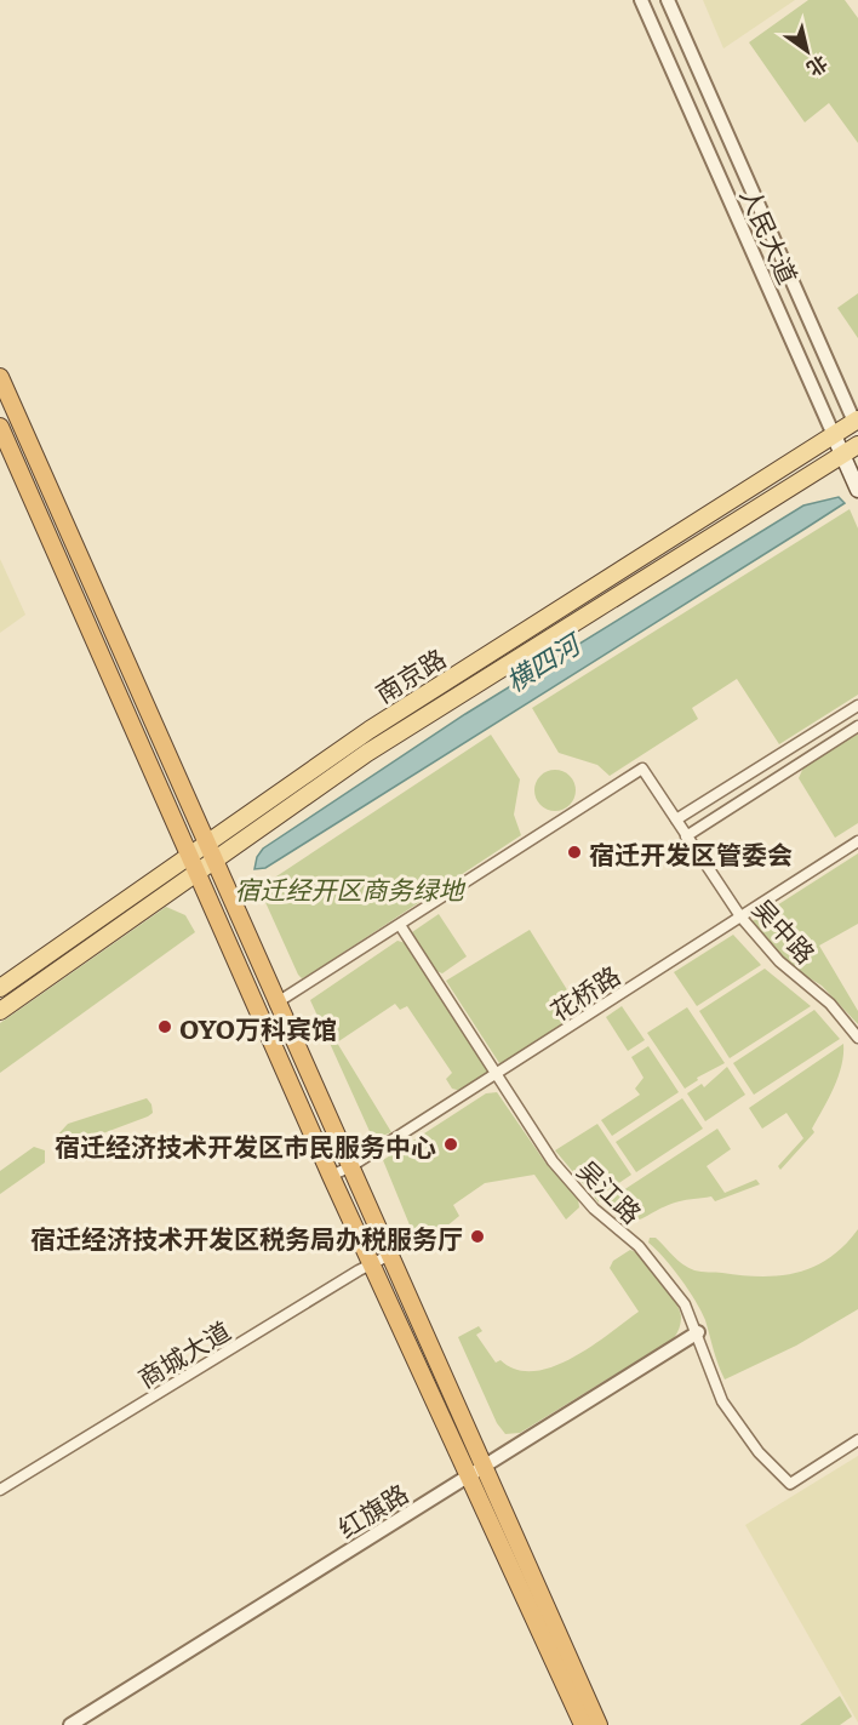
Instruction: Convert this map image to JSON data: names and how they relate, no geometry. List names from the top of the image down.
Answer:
{
  "streets": {
    "main road": ["人民大道", "南京路"],
    "street": [
      "吴中路",
      "花桥路",
      "吴江路",
      "商城大道",
      "红旗路"
    ]
  },
  "crossings": [
    ["人民大道", "南京路"],
    ["吴中路", "花桥路"],
    ["吴中路", "吴江路"],
    ["花桥路", "吴江路"],
    ["吴江路", "红旗路"]
  ],
  "water": ["横四河"],
  "parks": ["宿迁经开区商务绿地"],
  "places": [
    "宿迁开发区管委会",
    "OYO万科宾馆",
    "宿迁经济技术开发区市民服务中心",
    "宿迁经济技术开发区税务局办税服务厅"
  ],
  "north": "bottom right"
}
